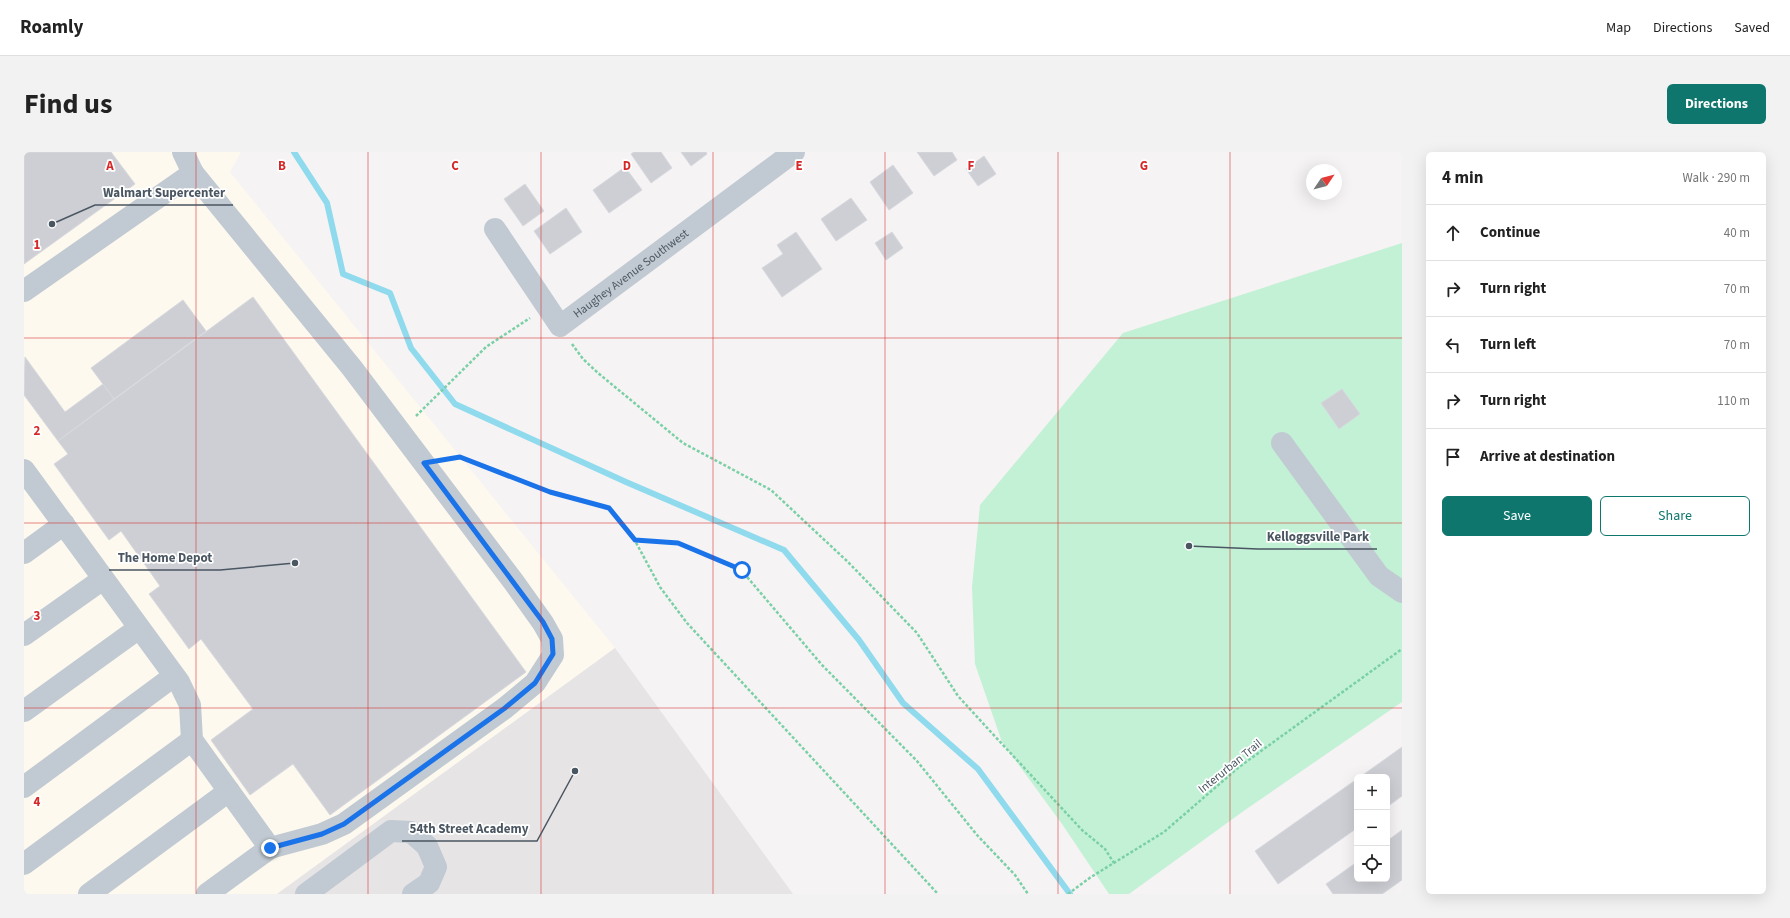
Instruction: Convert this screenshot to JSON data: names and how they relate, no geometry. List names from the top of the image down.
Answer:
{
  "streets": {
    "street": ["Haughey Avenue Southwest"],
    "path": ["Interurban Trail"]
  },
  "places": [
    "Walmart Supercenter",
    "Kelloggsville Park",
    "The Home Depot",
    "54th Street Academy"
  ],
  "north": "top right",
  "page": {
    "header": "Roamly",
    "nav": ["Map", "Directions", "Saved"],
    "title": "Find us",
    "buttons": [
      "Directions",
      ["Save", "Share"]
    ],
    "heading": ["4 min", "Walk · 290 m"],
    "list": [
      ["Continue", "40 m"],
      ["Turn right", "70 m"],
      ["Turn left", "70 m"],
      ["Turn right", "110 m"],
      "Arrive at destination"
    ],
    "map_buttons": ["+", "−"]
  },
  "grid": {
    "columns": [
      "A",
      "B",
      "C",
      "D",
      "E",
      "F",
      "G"
    ],
    "rows": [
      "1",
      "2",
      "3",
      "4"
    ]
  }
}
